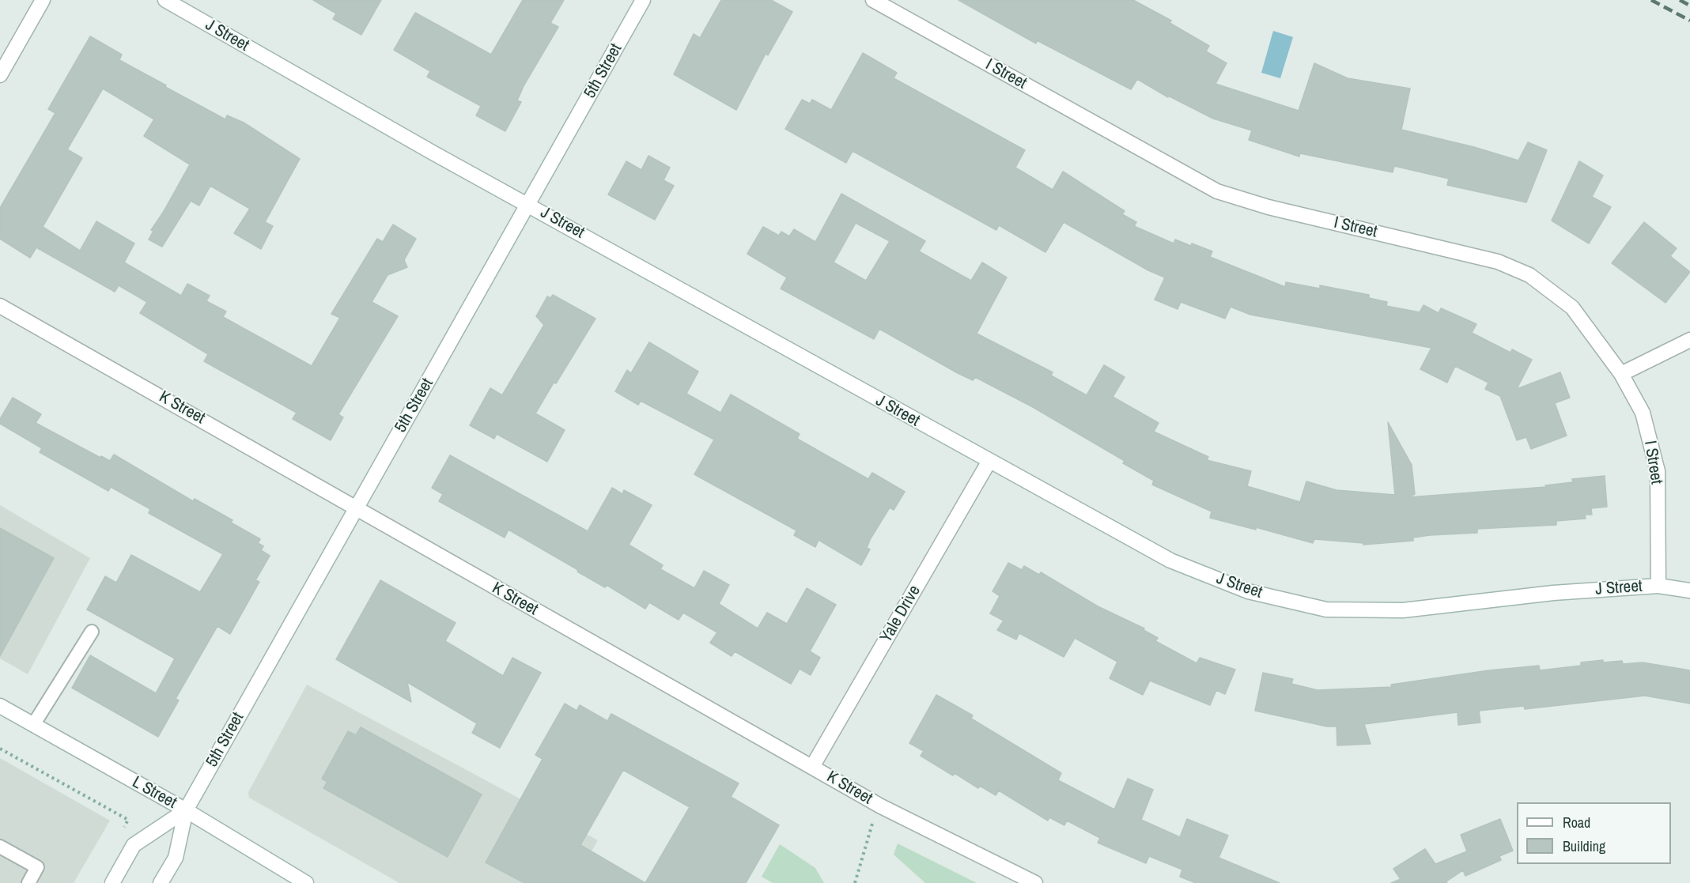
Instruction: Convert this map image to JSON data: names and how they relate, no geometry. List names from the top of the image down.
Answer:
{
  "streets": {
    "street": [
      "J Street",
      "5th Street",
      "I Street",
      "K Street",
      "Yale Drive",
      "L Street"
    ]
  },
  "crossings": [
    ["J Street", "5th Street"],
    ["J Street", "I Street"],
    ["J Street", "Yale Drive"],
    ["5th Street", "K Street"],
    ["5th Street", "L Street"],
    ["K Street", "Yale Drive"]
  ],
  "legend": ["Road", "Building"]
}
